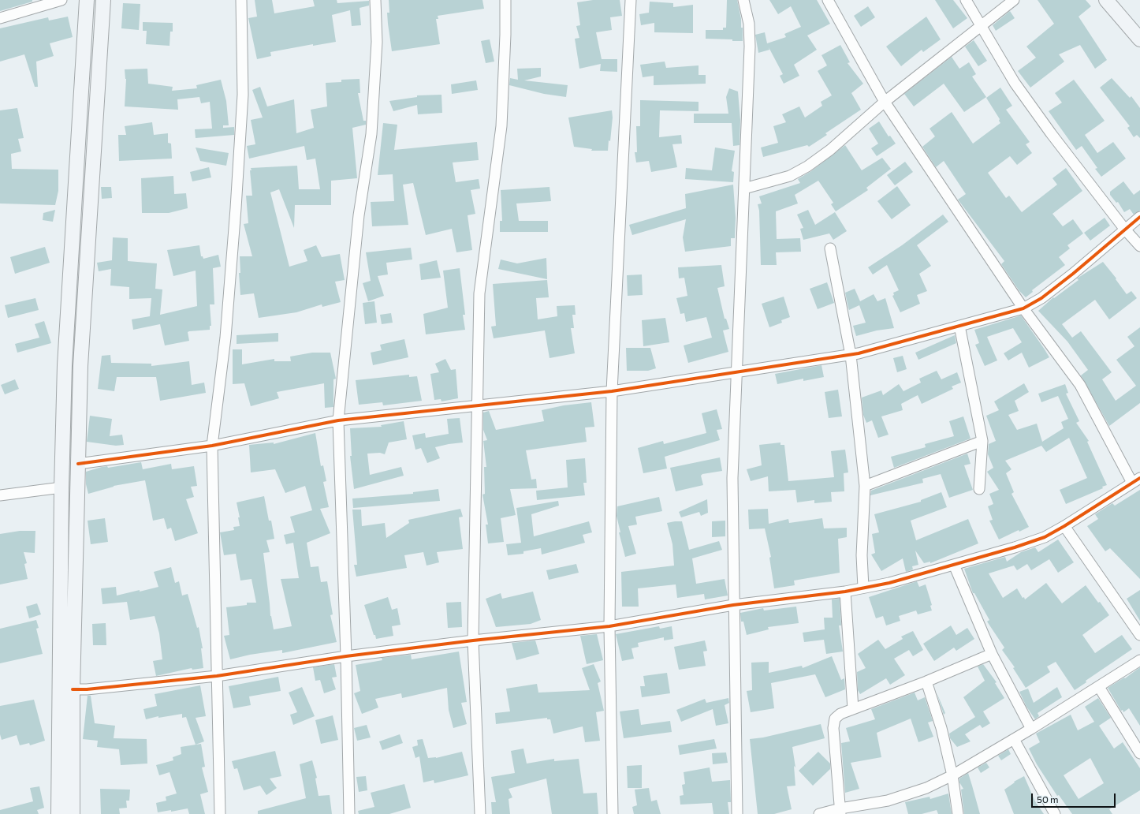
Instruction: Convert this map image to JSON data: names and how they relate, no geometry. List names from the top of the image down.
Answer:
{
  "scale_bar": "50 m"
}
